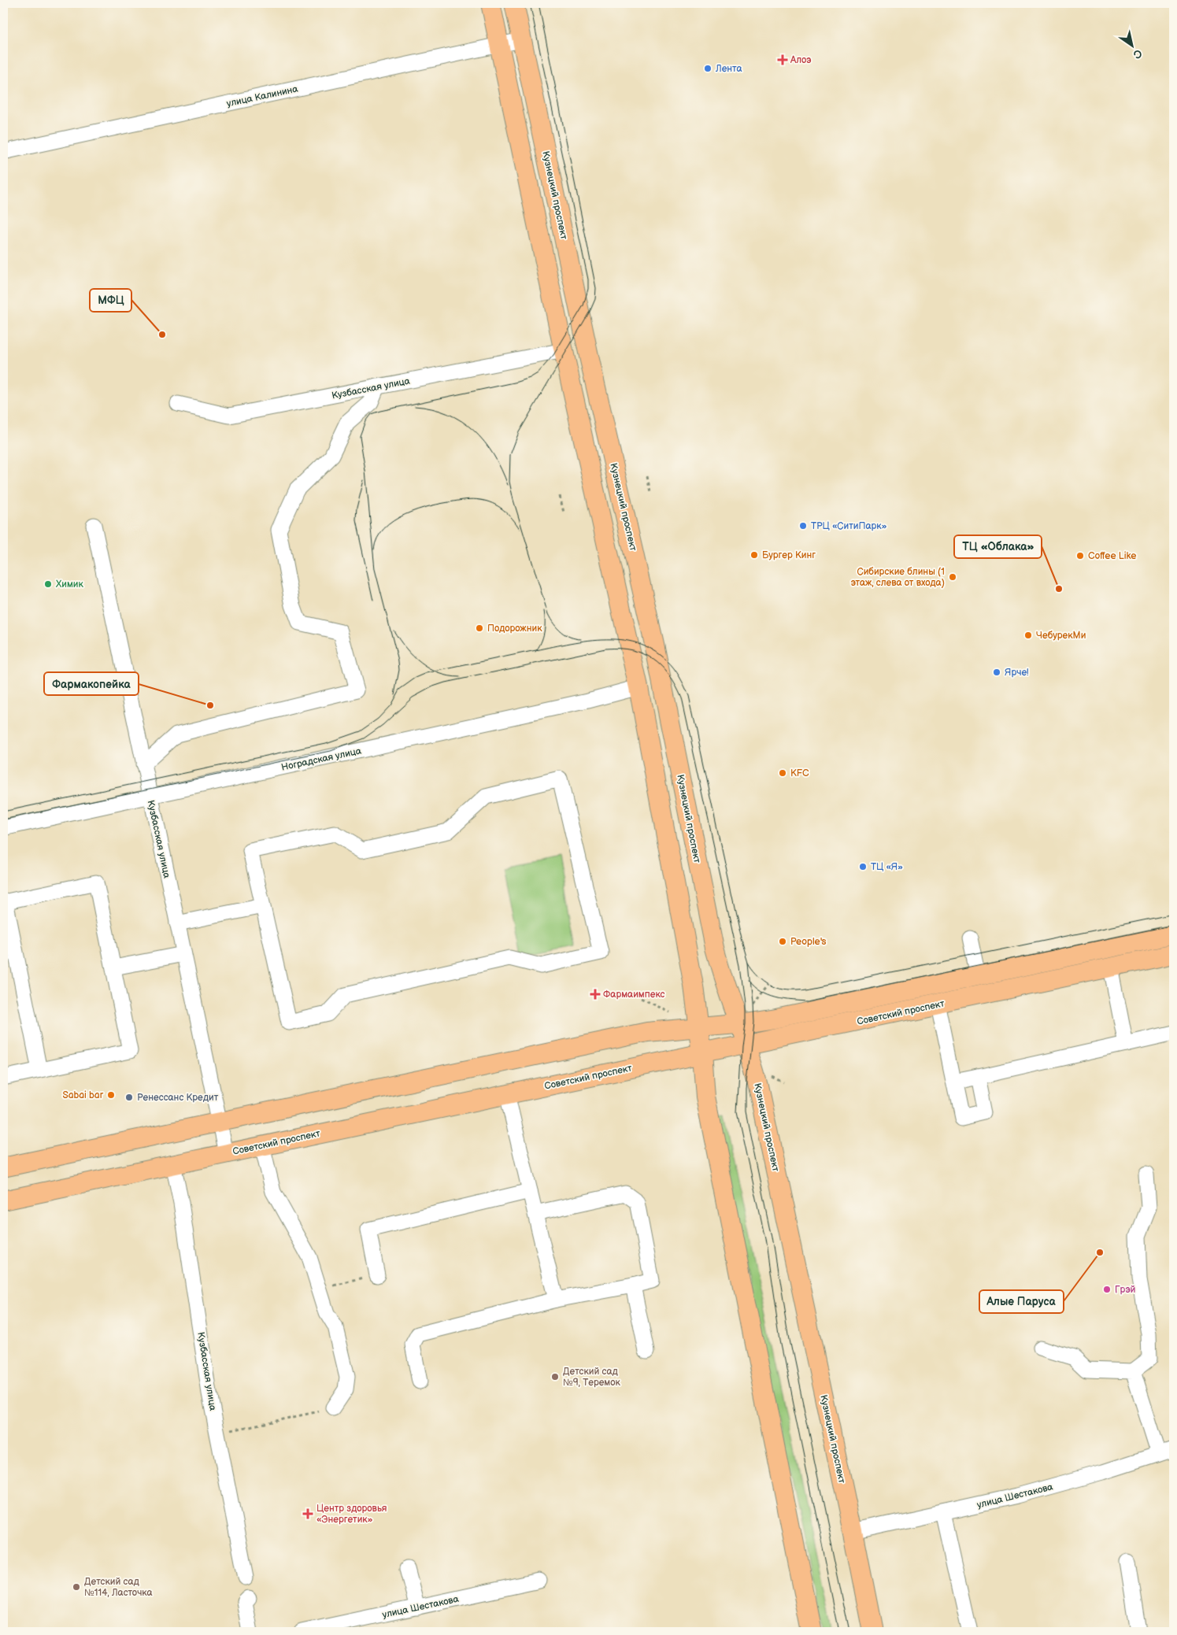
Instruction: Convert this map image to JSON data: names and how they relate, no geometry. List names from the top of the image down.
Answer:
{
  "streets": {
    "main road": ["Кузнецкий проспект", "Советский проспект"],
    "street": [
      "улица Калинина",
      "Кузбасская улица",
      "Ноградская улица",
      "улица Шестакова"
    ]
  },
  "crossings": [
    ["улица Калинина", "Кузнецкий проспект"],
    ["Кузнецкий проспект", "Советский проспект"],
    ["Кузнецкий проспект", "улица Шестакова"],
    ["Кузбасская улица", "Ноградская улица"],
    ["Кузбасская улица", "Советский проспект"]
  ],
  "places": {
    "health": ["Алоэ", "Фармаимпекс", "Центр здоровья «Энергетик»"],
    "other": [
      "Лента",
      "МФЦ",
      "ТРЦ «СитиПарк»",
      "Бургер Кинг",
      "Coffee Like",
      "Сибирские блины (1 этаж, слева от входа)",
      "Химик",
      "ТЦ «Облака»",
      "Подорожник",
      "ЧебурекМи",
      "Ярче!",
      "Фармакопейка",
      "KFC",
      "ТЦ «Я»",
      "People's",
      "Sabai bar",
      "Ренессанс Кредит",
      "Алые Паруса",
      "Грэй",
      "Детский сад №9, Теремок",
      "Детский сад №114, Ласточка"
    ]
  },
  "north": "bottom right"
}
